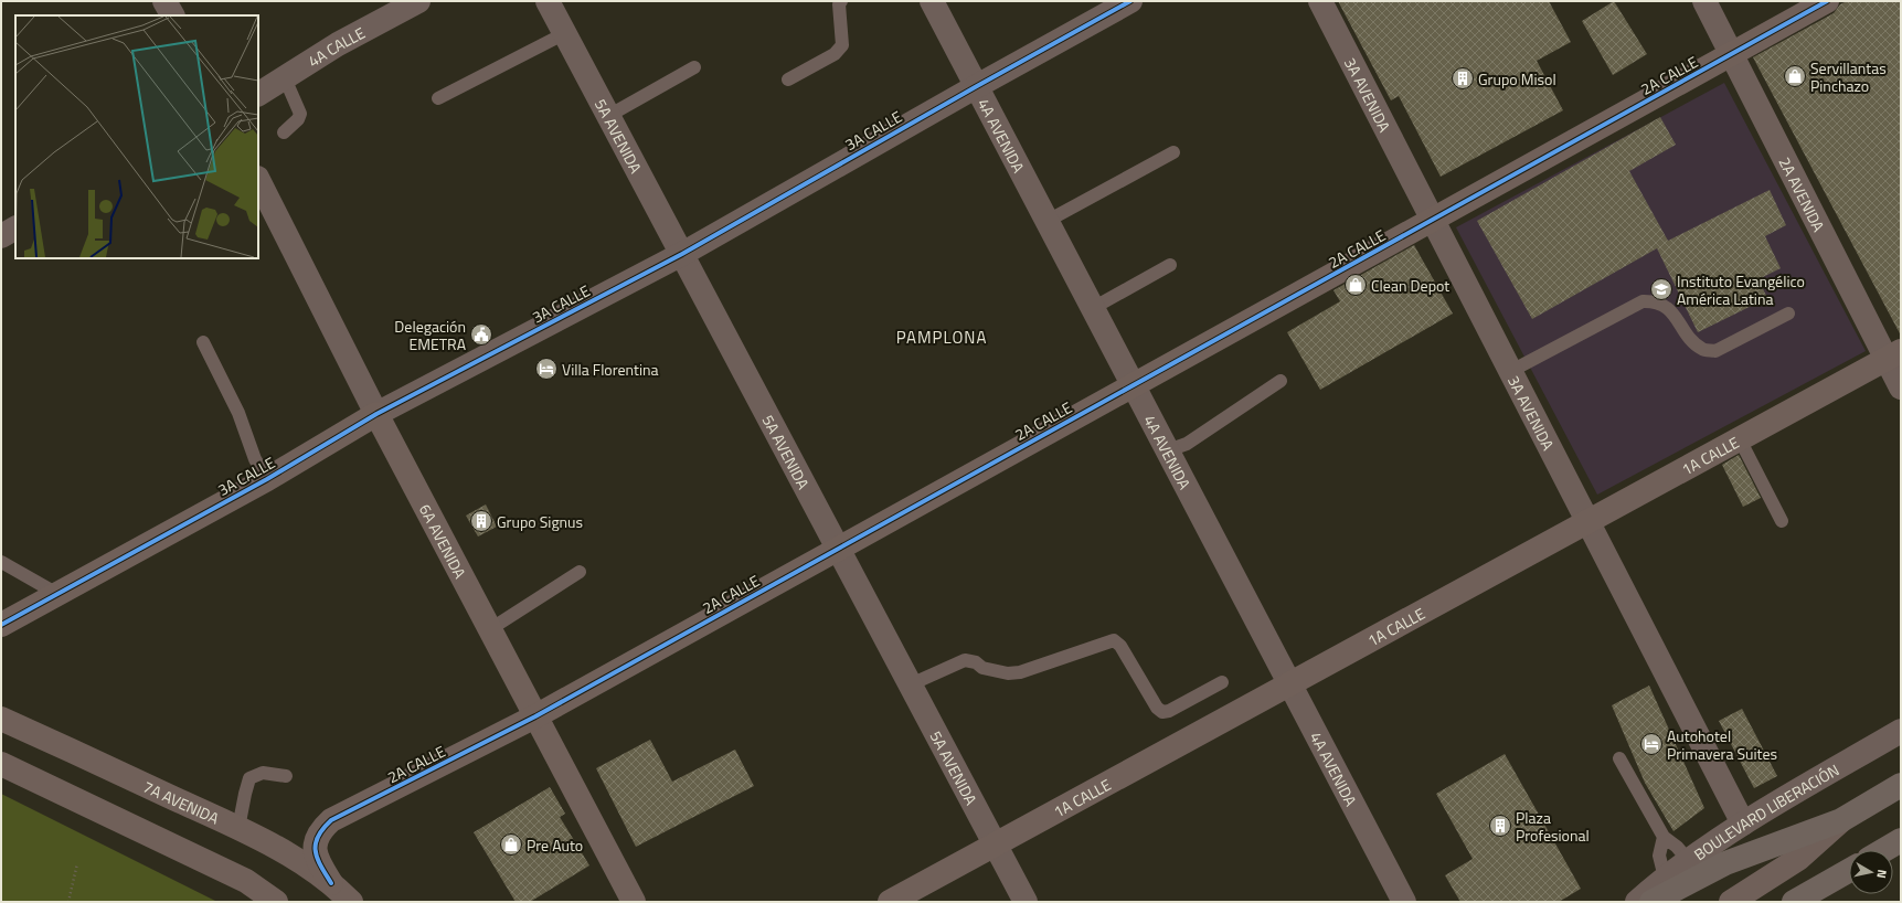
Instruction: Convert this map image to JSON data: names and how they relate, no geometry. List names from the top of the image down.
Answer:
{
  "streets": {
    "highway": ["BOULEVARD LIBERACIÓN"],
    "street": [
      "4A CALLE",
      "2A CALLE",
      "3A AVENIDA",
      "3A CALLE",
      "4A AVENIDA",
      "5A AVENIDA",
      "2A AVENIDA",
      "1A CALLE",
      "6A AVENIDA",
      "7A AVENIDA"
    ]
  },
  "crossings": [
    ["2A CALLE", "3A AVENIDA"],
    ["2A CALLE", "4A AVENIDA"],
    ["2A CALLE", "5A AVENIDA"],
    ["2A CALLE", "2A AVENIDA"],
    ["2A CALLE", "6A AVENIDA"],
    ["2A CALLE", "7A AVENIDA"],
    ["3A AVENIDA", "1A CALLE"],
    ["3A AVENIDA", "BOULEVARD LIBERACIÓN"],
    ["3A CALLE", "4A AVENIDA"],
    ["3A CALLE", "5A AVENIDA"],
    ["3A CALLE", "6A AVENIDA"],
    ["4A AVENIDA", "1A CALLE"],
    ["5A AVENIDA", "1A CALLE"],
    ["2A AVENIDA", "1A CALLE"]
  ],
  "districts": ["PAMPLONA"],
  "places": {
    "shop": ["Servillantas Pinchazo", "Clean Depot", "Pre Auto"],
    "building": ["Grupo Misol", "Grupo Signus", "Plaza Profesional"],
    "school or university": ["Instituto Evangélico América Latina"],
    "public building": ["Delegación EMETRA"],
    "hotel": ["Villa Florentina", "Autohotel Primavera Suites"]
  },
  "north": "right"
}
